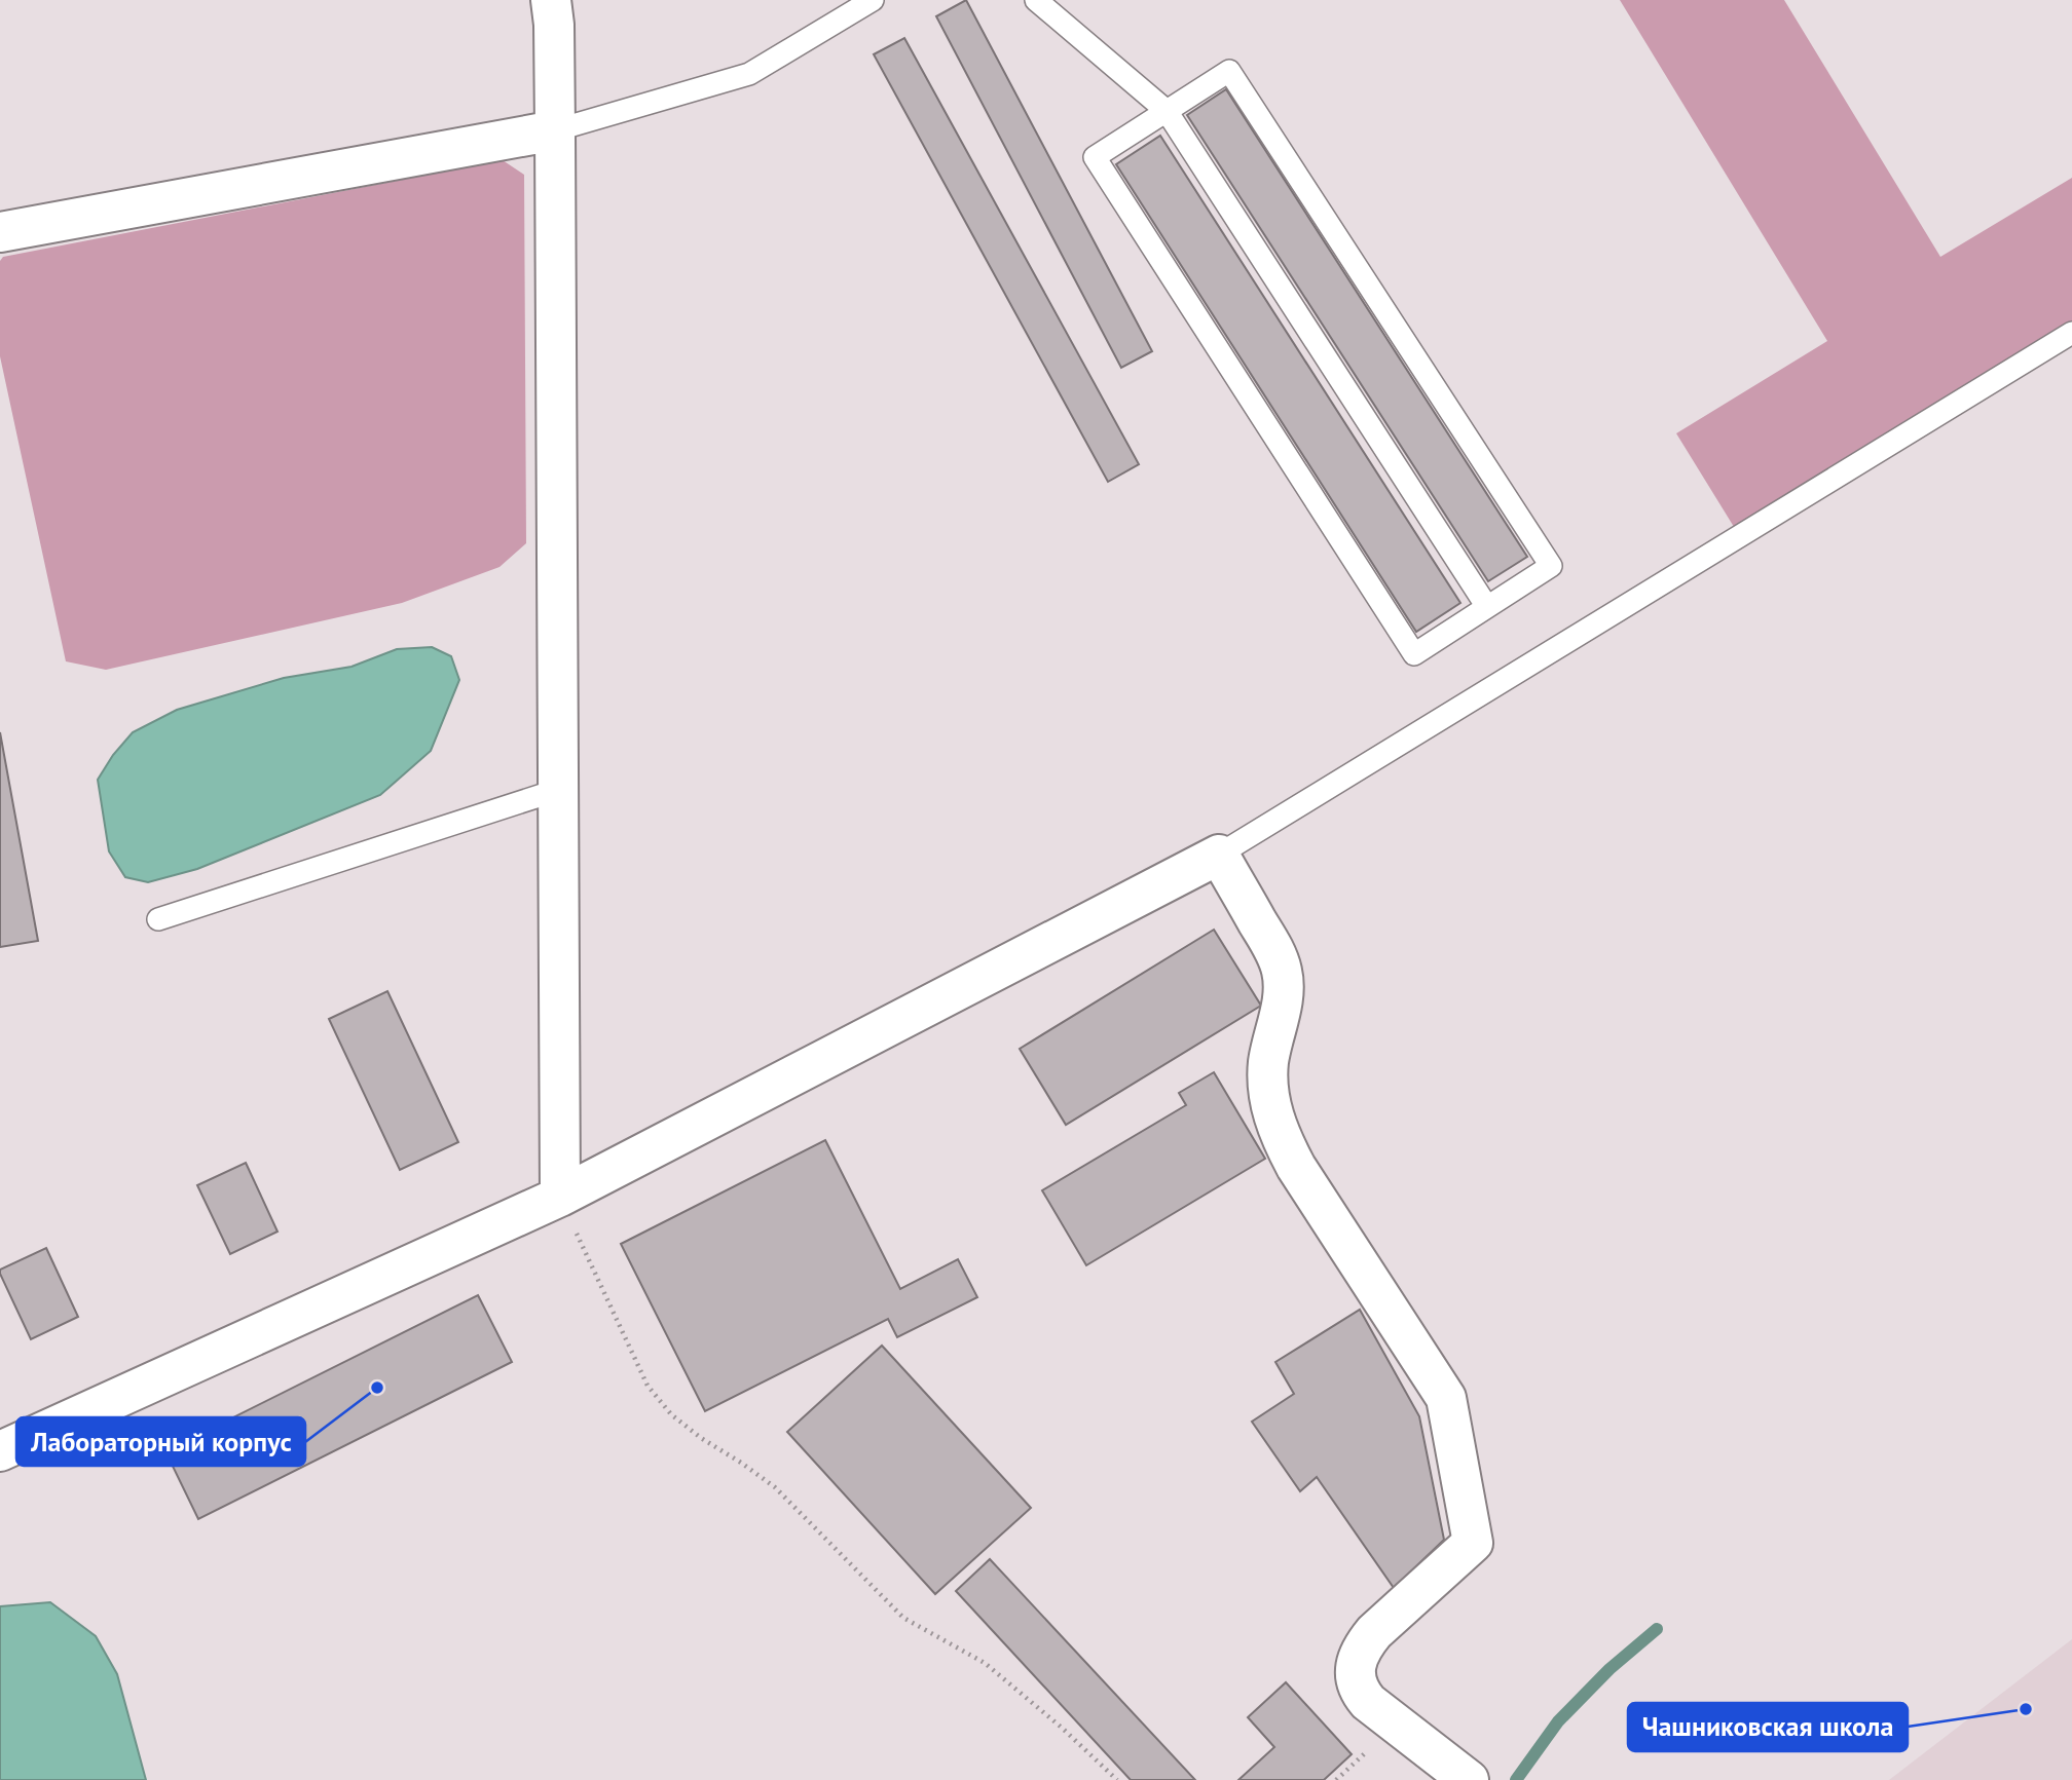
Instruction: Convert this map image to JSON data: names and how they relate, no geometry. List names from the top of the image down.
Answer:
{
  "places": ["Лабораторный корпус", "Чашниковская школа"]
}
